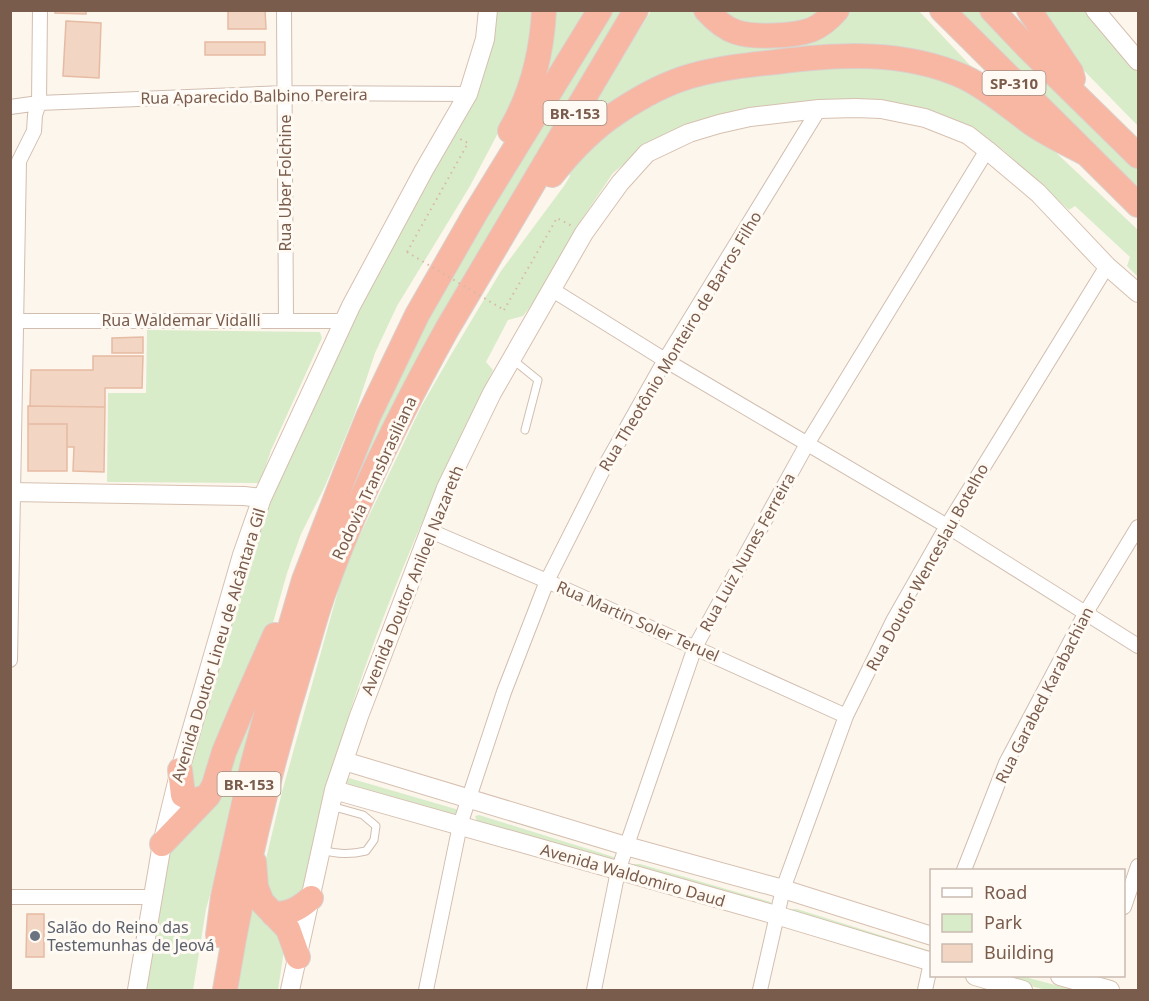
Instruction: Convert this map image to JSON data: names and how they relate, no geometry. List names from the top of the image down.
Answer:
{
  "streets": {
    "highway": ["SP-310", "BR-153", "Rodovia Transbrasiliana"],
    "main road": ["Avenida Doutor Aniloel Nazareth", "Avenida Doutor Lineu de Alcântara Gil", "Avenida Waldomiro Daud"],
    "street": [
      "Rua Aparecido Balbino Pereira",
      "Rua Uber Folchine",
      "Rua Waldemar Vidalli",
      "Rua Theotônio Monteiro de Barros Filho",
      "Rua Luiz Nunes Ferreira",
      "Rua Doutor Wenceslau Botelho",
      "Rua Martin Soler Teruel",
      "Rua Garabed Karabachian"
    ]
  },
  "crossings": [
    ["Rua Aparecido Balbino Pereira", "Rua Uber Folchine"],
    ["Rua Aparecido Balbino Pereira", "Avenida Doutor Lineu de Alcântara Gil"],
    ["Rua Uber Folchine", "Rua Waldemar Vidalli"],
    ["Rua Waldemar Vidalli", "Avenida Doutor Lineu de Alcântara Gil"],
    ["Rua Theotônio Monteiro de Barros Filho", "Avenida Doutor Aniloel Nazareth"],
    ["Rua Theotônio Monteiro de Barros Filho", "Rua Martin Soler Teruel"],
    ["Rua Theotônio Monteiro de Barros Filho", "Avenida Waldomiro Daud"],
    ["Rua Luiz Nunes Ferreira", "Avenida Doutor Aniloel Nazareth"],
    ["Rua Luiz Nunes Ferreira", "Rua Martin Soler Teruel"],
    ["Rua Luiz Nunes Ferreira", "Avenida Waldomiro Daud"],
    ["Rua Doutor Wenceslau Botelho", "Avenida Doutor Aniloel Nazareth"],
    ["Rua Doutor Wenceslau Botelho", "Rua Martin Soler Teruel"],
    ["Rua Doutor Wenceslau Botelho", "Avenida Waldomiro Daud"],
    ["Avenida Doutor Aniloel Nazareth", "Rua Martin Soler Teruel"],
    ["Avenida Doutor Aniloel Nazareth", "Avenida Waldomiro Daud"]
  ],
  "places": ["Salão do Reino das Testemunhas de Jeová"],
  "legend": ["Road", "Park", "Building"]
}
